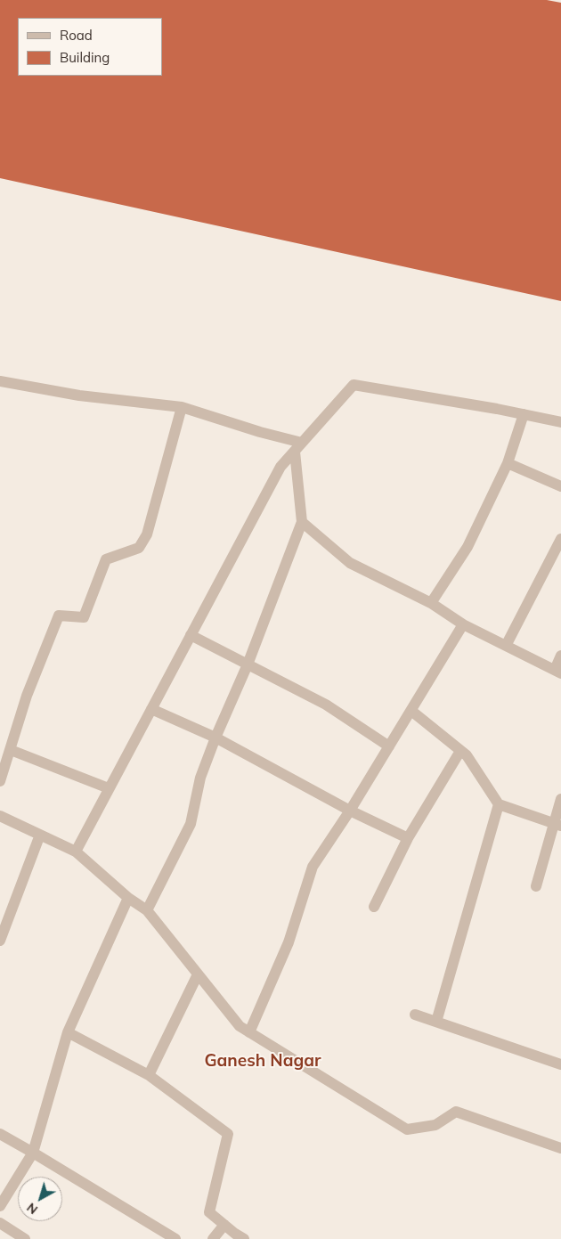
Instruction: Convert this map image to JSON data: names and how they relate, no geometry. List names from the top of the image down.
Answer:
{
  "districts": ["Ganesh Nagar"],
  "legend": ["Road", "Building"],
  "north": "bottom left"
}
